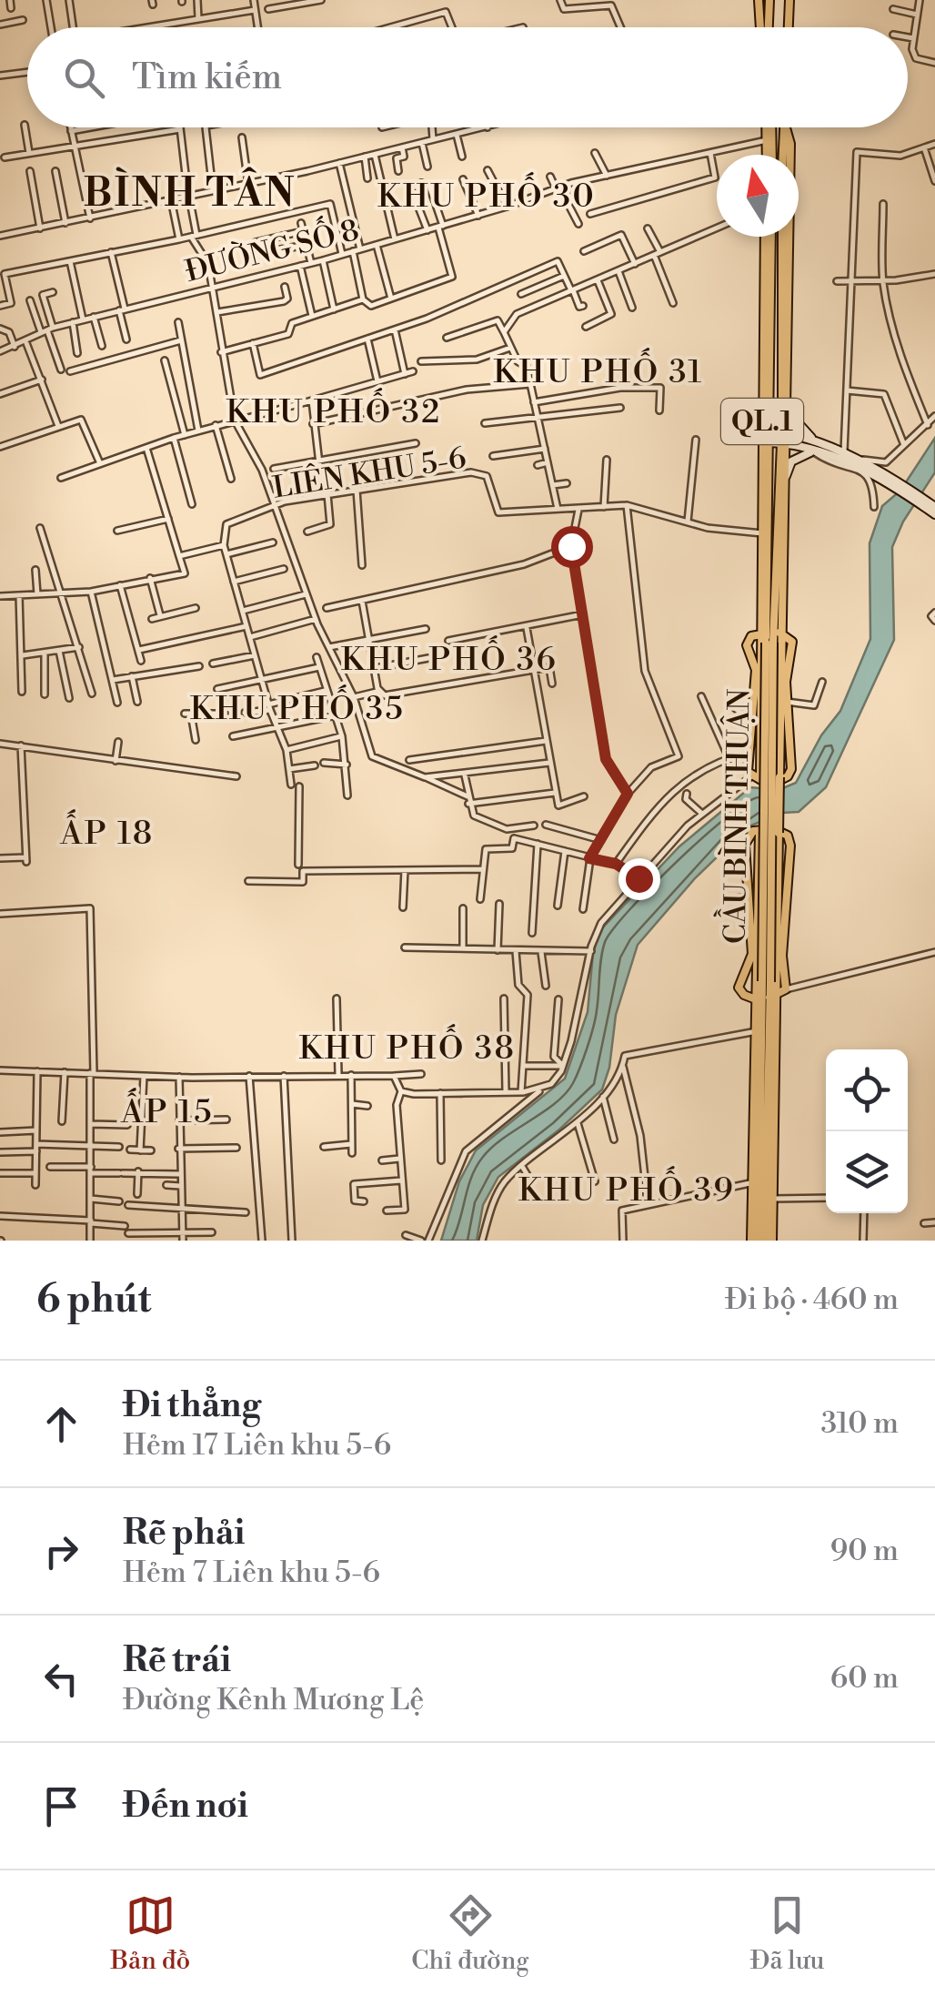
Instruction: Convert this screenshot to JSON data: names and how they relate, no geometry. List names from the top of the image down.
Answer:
{
  "streets": {
    "highway": ["QL.1", "CẦU BÌNH THUẬN"],
    "street": ["ĐƯỜNG SỐ 8", "LIÊN KHU 5-6"]
  },
  "crossings": [
    ["QL.1", "LIÊN KHU 5-6"],
    ["QL.1", "CẦU BÌNH THUẬN"]
  ],
  "districts": [
    "BÌNH TÂN",
    "KHU PHỐ 30",
    "KHU PHỐ 31",
    "KHU PHỐ 32",
    "KHU PHỐ 36",
    "KHU PHỐ 35",
    "ẤP 18",
    "KHU PHỐ 38",
    "ẤP 15",
    "KHU PHỐ 39"
  ],
  "north": "top",
  "page": {
    "search": "Tìm kiếm",
    "heading": ["6 phút", "Đi bộ · 460 m"],
    "list": [
      ["Đi thẳng", "Hẻm 17 Liên khu 5-6", "310 m"],
      ["Rẽ phải", "Hẻm 7 Liên khu 5-6", "90 m"],
      ["Rẽ trái", "Đường Kênh Mương Lệ", "60 m"],
      "Đến nơi"
    ],
    "nav": ["Bản đồ", "Chỉ đường", "Đã lưu"]
  }
}
